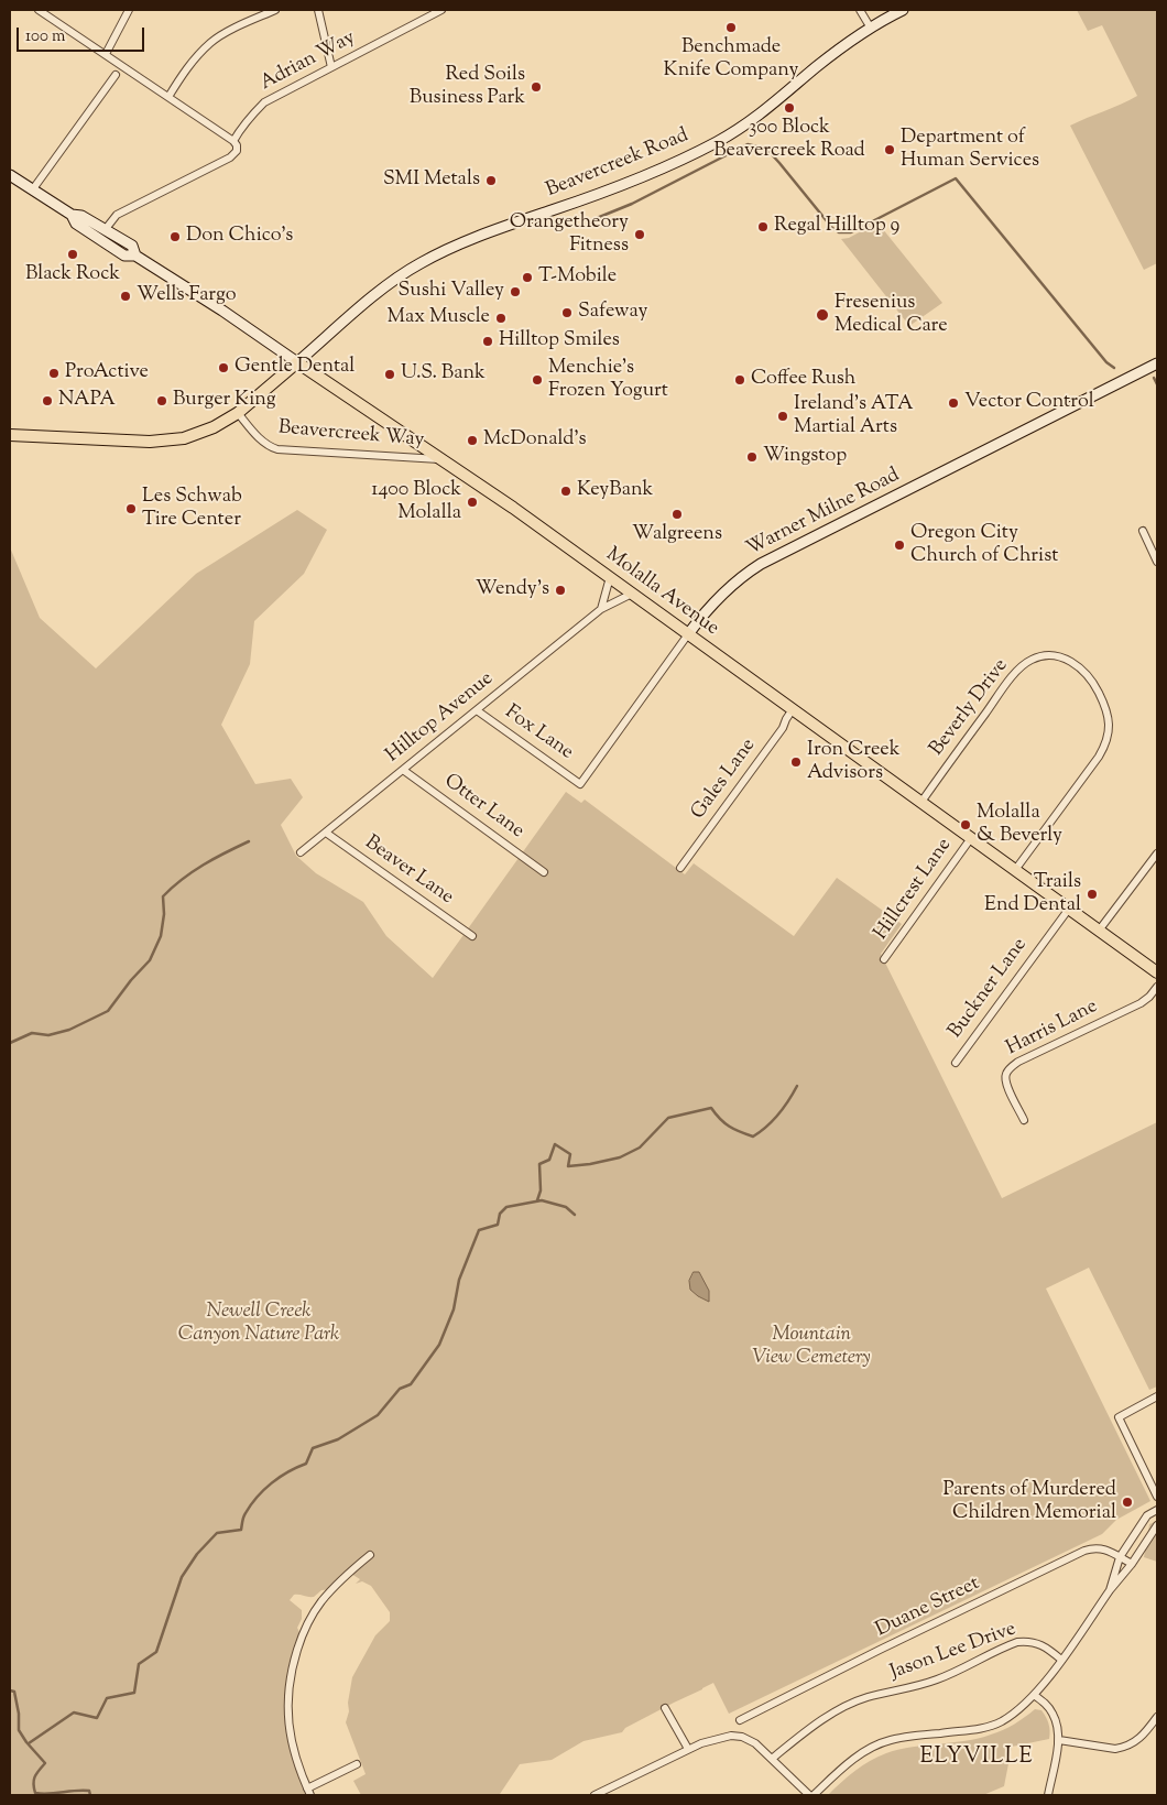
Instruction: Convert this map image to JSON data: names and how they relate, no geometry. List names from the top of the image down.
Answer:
{
  "streets": {
    "main road": ["Beavercreek Road", "Warner Milne Road", "Molalla Avenue"],
    "street": [
      "Adrian Way",
      "Beavercreek Way",
      "Beverly Drive",
      "Hilltop Avenue",
      "Fox Lane",
      "Gales Lane",
      "Otter Lane",
      "Beaver Lane",
      "Hillcrest Lane",
      "Buckner Lane",
      "Harris Lane",
      "Duane Street",
      "Jason Lee Drive"
    ]
  },
  "crossings": [
    ["Adrian Way", "Molalla Avenue"],
    ["Beavercreek Road", "Beavercreek Way"],
    ["Beavercreek Road", "Molalla Avenue"],
    ["Beavercreek Way", "Molalla Avenue"],
    ["Warner Milne Road", "Molalla Avenue"],
    ["Warner Milne Road", "Fox Lane"],
    ["Molalla Avenue", "Beverly Drive"],
    ["Molalla Avenue", "Hilltop Avenue"],
    ["Molalla Avenue", "Gales Lane"],
    ["Molalla Avenue", "Hillcrest Lane"],
    ["Molalla Avenue", "Buckner Lane"],
    ["Hilltop Avenue", "Fox Lane"],
    ["Hilltop Avenue", "Otter Lane"],
    ["Hilltop Avenue", "Beaver Lane"]
  ],
  "districts": ["ELYVILLE"],
  "parks": ["Newell Creek Canyon Nature Park", "Mountain View Cemetery"],
  "places": [
    "Benchmade Knife Company",
    "Red Soils Business Park",
    "300 Block Beavercreek Road",
    "Department of Human Services",
    "SMI Metals",
    "Regal Hilltop 9",
    "Orangetheory Fitness",
    "Don Chico's",
    "Black Rock",
    "T-Mobile",
    "Sushi Valley",
    "Wells Fargo",
    "Safeway",
    "Fresenius Medical Care",
    "Max Muscle",
    "Hilltop Smiles",
    "Gentle Dental",
    "ProActive",
    "U.S. Bank",
    "Menchie's Frozen Yogurt",
    "Coffee Rush",
    "NAPA",
    "Burger King",
    "Vector Control",
    "Ireland's ATA Martial Arts",
    "McDonald's",
    "Wingstop",
    "KeyBank",
    "1400 Block Molalla",
    "Les Schwab Tire Center",
    "Walgreens",
    "Oregon City Church of Christ",
    "Wendy's",
    "Iron Creek Advisors",
    "Molalla & Beverly",
    "Trails End Dental",
    "Parents of Murdered Children Memorial"
  ],
  "scale_bar": "100 m"
}
